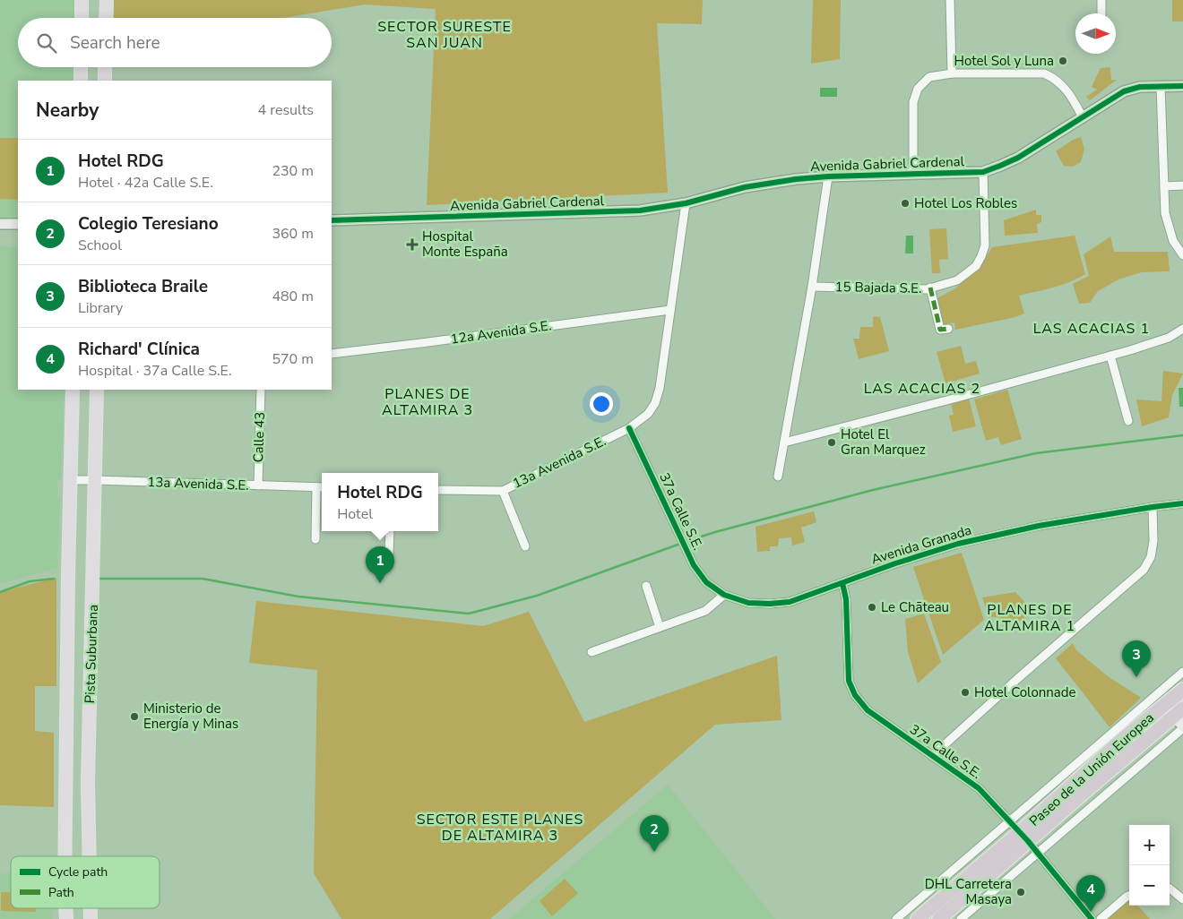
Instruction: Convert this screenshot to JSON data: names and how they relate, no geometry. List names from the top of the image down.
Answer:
{
  "streets": {
    "highway": ["Paseo de la Unión Europea"],
    "main road": ["Pista Suburbana"],
    "street": [
      "Avenida Gabriel Cardenal",
      "15 Bajada S.E.",
      "12a Avenida S.E.",
      "Calle 43",
      "13a Avenida S.E.",
      "37a Calle S.E.",
      "Avenida Granada"
    ]
  },
  "crossings": [
    ["Avenida Gabriel Cardenal", "15 Bajada S.E."],
    ["Calle 43", "13a Avenida S.E."],
    ["13a Avenida S.E.", "37a Calle S.E."],
    ["13a Avenida S.E.", "Pista Suburbana"],
    ["37a Calle S.E.", "Avenida Granada"],
    ["37a Calle S.E.", "Paseo de la Unión Europea"]
  ],
  "districts": [
    "SECTOR SURESTE SAN JUAN",
    "LAS ACACIAS 1",
    "LAS ACACIAS 2",
    "PLANES DE ALTAMIRA 3",
    "PLANES DE ALTAMIRA 1",
    "SECTOR ESTE PLANES DE ALTAMIRA 3"
  ],
  "places": {
    "other": [
      "Hotel Sol y Luna",
      "Hotel Los Robles",
      "Hotel El Gran Marquez",
      "Le Chãteau",
      "Hotel Colonnade",
      "Ministerio de Energía y Minas",
      "DHL Carretera Masaya"
    ],
    "health": ["Hospital Monte España"]
  },
  "legend": ["Cycle path", "Path"],
  "north": "right",
  "page": {
    "search": "Search here",
    "heading": ["Nearby", "4 results"],
    "list": [
      {
        "mark": "1",
        "name": "Hotel RDG",
        "note": "Hotel · 42a Calle S.E.",
        "value": "230 m"
      },
      {
        "mark": "2",
        "name": "Colegio Teresiano",
        "note": "School",
        "value": "360 m"
      },
      {
        "mark": "3",
        "name": "Biblioteca Braile",
        "note": "Library",
        "value": "480 m"
      },
      {
        "mark": "4",
        "name": "Richard' Clínica",
        "note": "Hospital · 37a Calle S.E.",
        "value": "570 m"
      }
    ],
    "popup": ["Hotel RDG", "Hotel"],
    "pins": [
      "1",
      "3",
      "2",
      "4"
    ],
    "map_buttons": ["+", "−"]
  }
}
